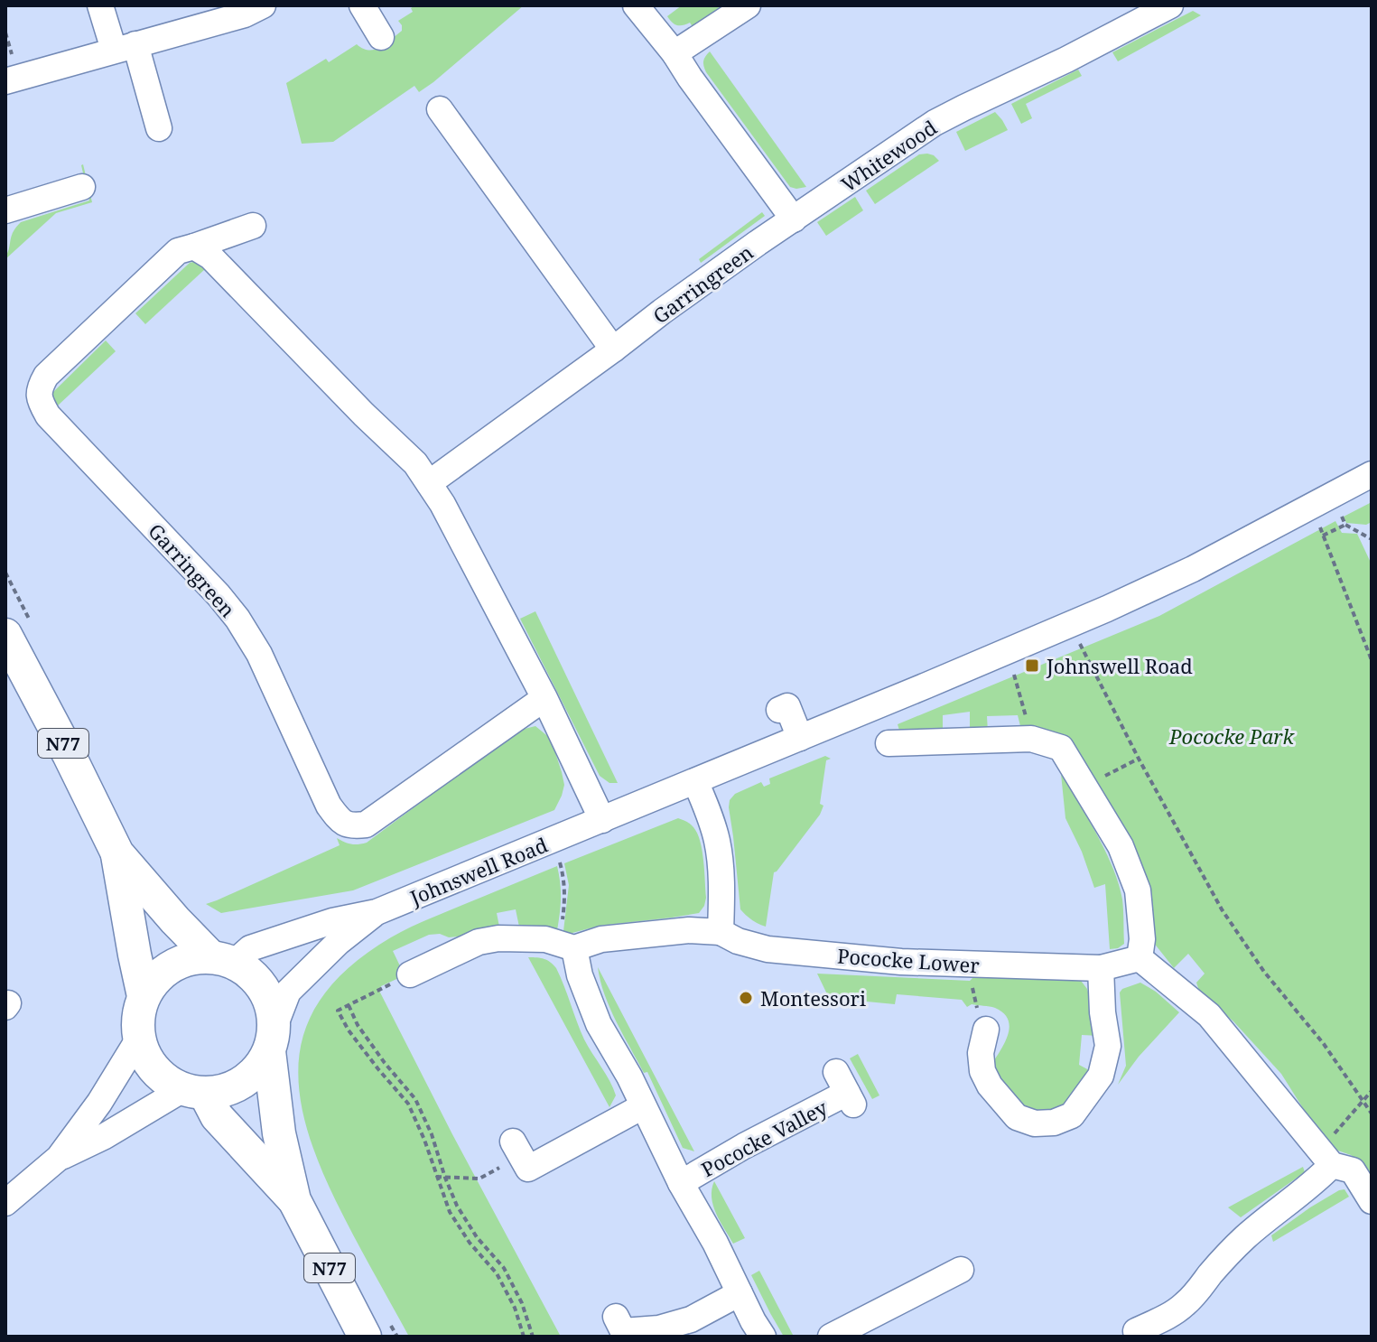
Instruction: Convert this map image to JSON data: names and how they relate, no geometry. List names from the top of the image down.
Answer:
{
  "streets": {
    "main road": ["N77"],
    "street": [
      "Whitewood",
      "Garringreen",
      "Johnswell Road",
      "Pococke Lower",
      "Pococke Valley"
    ]
  },
  "crossings": [
    ["Whitewood", "Garringreen"],
    ["N77", "Johnswell Road"]
  ],
  "parks": ["Pococke Park"],
  "places": {
    "transit": ["Johnswell Road"],
    "other": ["Montessori"]
  }
}
